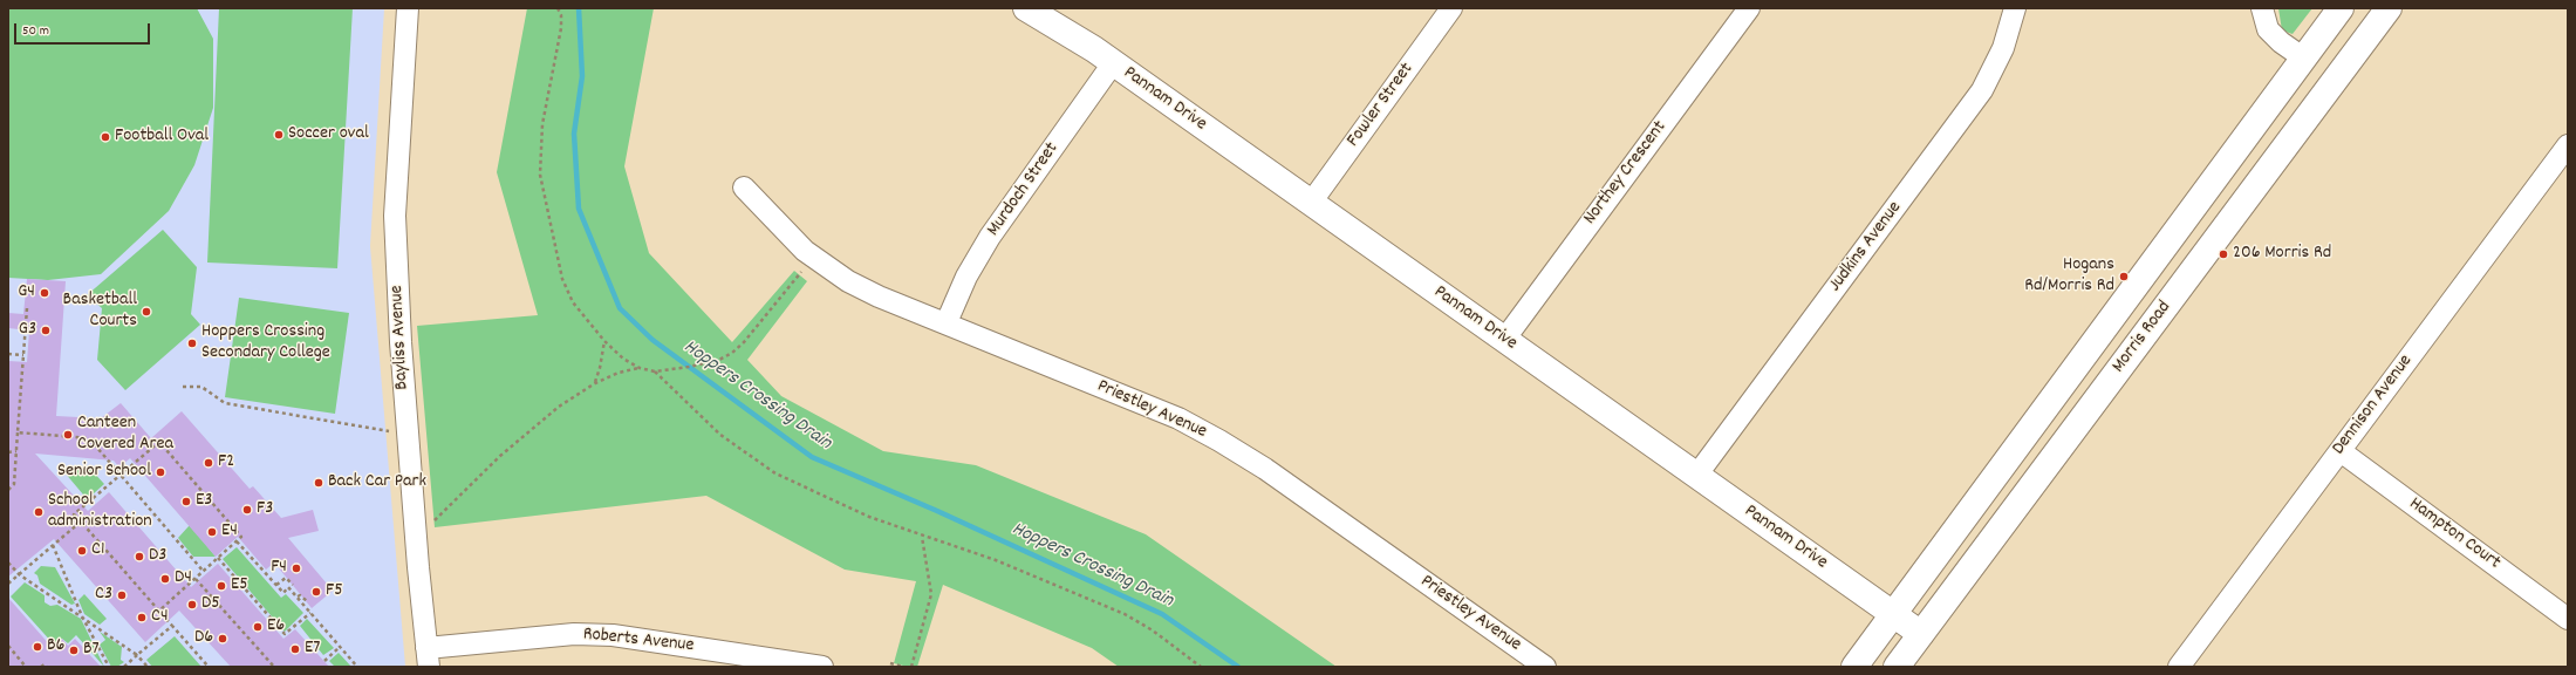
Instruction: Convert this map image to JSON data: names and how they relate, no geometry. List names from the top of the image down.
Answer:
{
  "streets": {
    "street": [
      "Pannam Drive",
      "Fowler Street",
      "Northey Crescent",
      "Murdoch Street",
      "Judkins Avenue",
      "Bayliss Avenue",
      "Morris Road",
      "Dennison Avenue",
      "Priestley Avenue",
      "Hampton Court",
      "Roberts Avenue"
    ]
  },
  "crossings": [
    ["Pannam Drive", "Fowler Street"],
    ["Pannam Drive", "Northey Crescent"],
    ["Pannam Drive", "Murdoch Street"],
    ["Pannam Drive", "Judkins Avenue"],
    ["Pannam Drive", "Morris Road"],
    ["Murdoch Street", "Priestley Avenue"],
    ["Bayliss Avenue", "Roberts Avenue"],
    ["Dennison Avenue", "Hampton Court"]
  ],
  "water": ["Hoppers Crossing Drain"],
  "places": [
    "Soccer oval",
    "Football Oval",
    "206 Morris Rd",
    "Hogans Rd/Morris Rd",
    "G4",
    "Basketball Courts",
    "G3",
    "Hoppers Crossing Secondary College",
    "Canteen Covered Area",
    "F2",
    "Senior School",
    "Back Car Park",
    "E3",
    "F3",
    "School administration",
    "E4",
    "C1",
    "D3",
    "F4",
    "D4",
    "E5",
    "F5",
    "C3",
    "D5",
    "C4",
    "E6",
    "D6",
    "B6",
    "E7",
    "B7"
  ],
  "scale_bar": "50 m"
}
